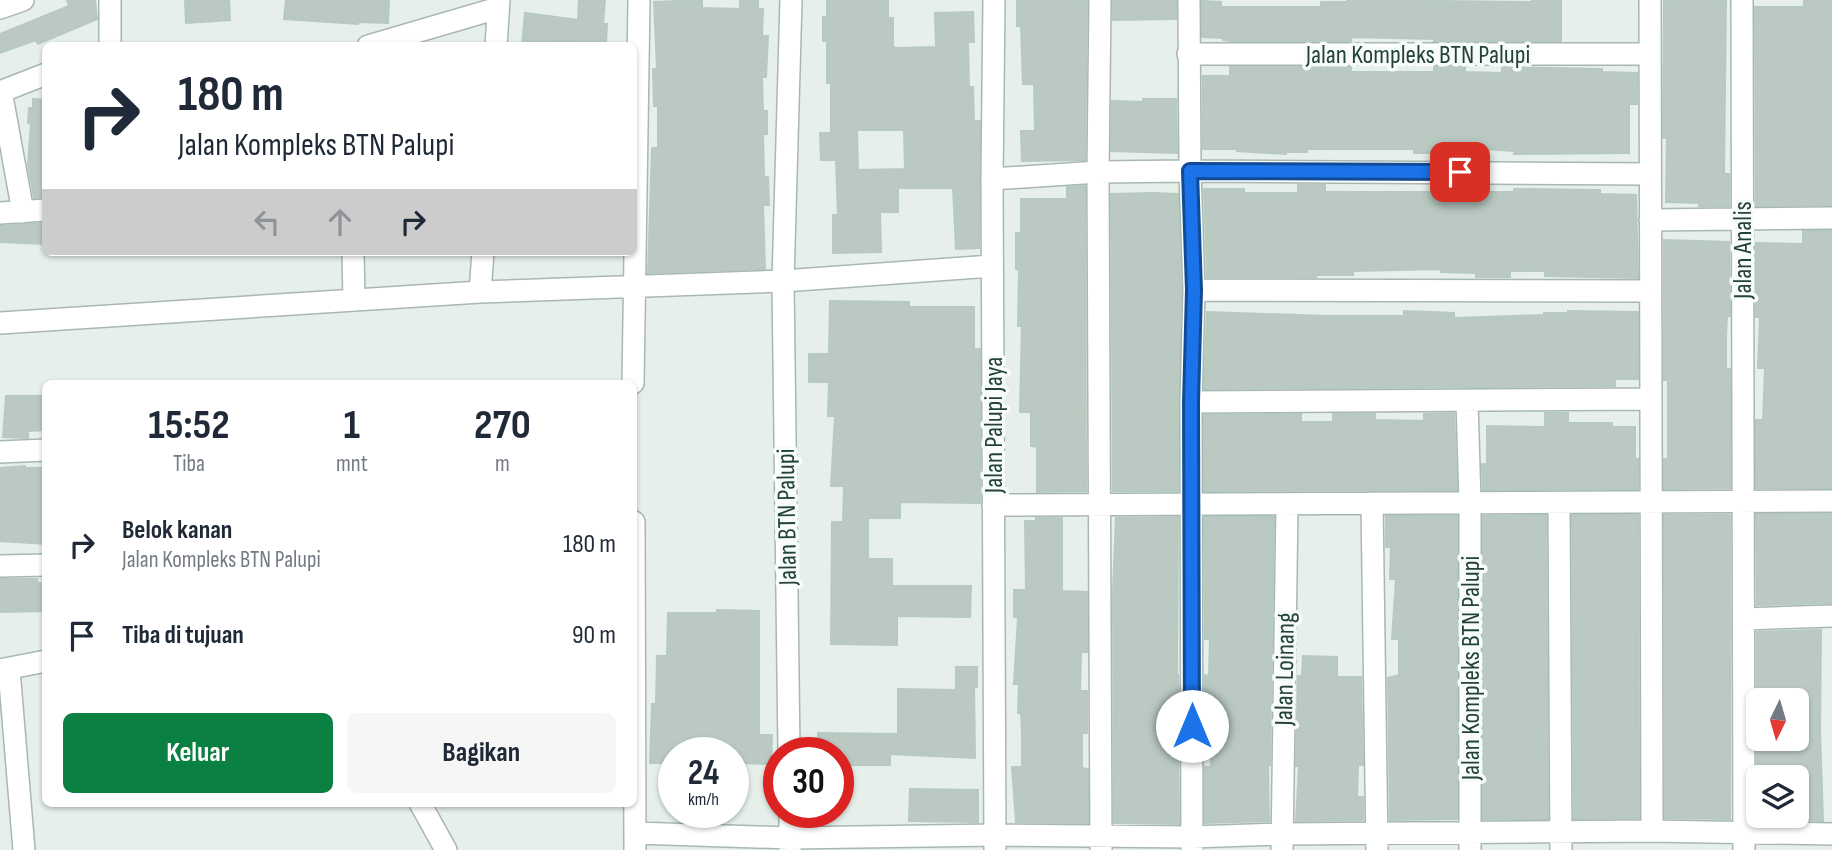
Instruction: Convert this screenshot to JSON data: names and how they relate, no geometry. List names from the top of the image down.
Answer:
{
  "streets": {
    "street": [
      "Jalan Kompleks BTN Palupi",
      "Jalan Analis",
      "Jalan Palupi Jaya",
      "Jalan BTN Palupi",
      "Jalan Loinang"
    ]
  },
  "north": "bottom",
  "page": {
    "turn": ["180 m", "Jalan Kompleks BTN Palupi"],
    "eta": [
      "15:52",
      "Tiba",
      "1",
      "mnt",
      "270",
      "m"
    ],
    "list": [
      {
        "name": "Belok kanan",
        "note": "Jalan Kompleks BTN Palupi",
        "value": "180 m"
      },
      {
        "name": "Tiba di tujuan",
        "value": "90 m"
      }
    ],
    "buttons": ["Keluar", "Bagikan"],
    "speed": "24 km/h",
    "limit": "30"
  }
}
